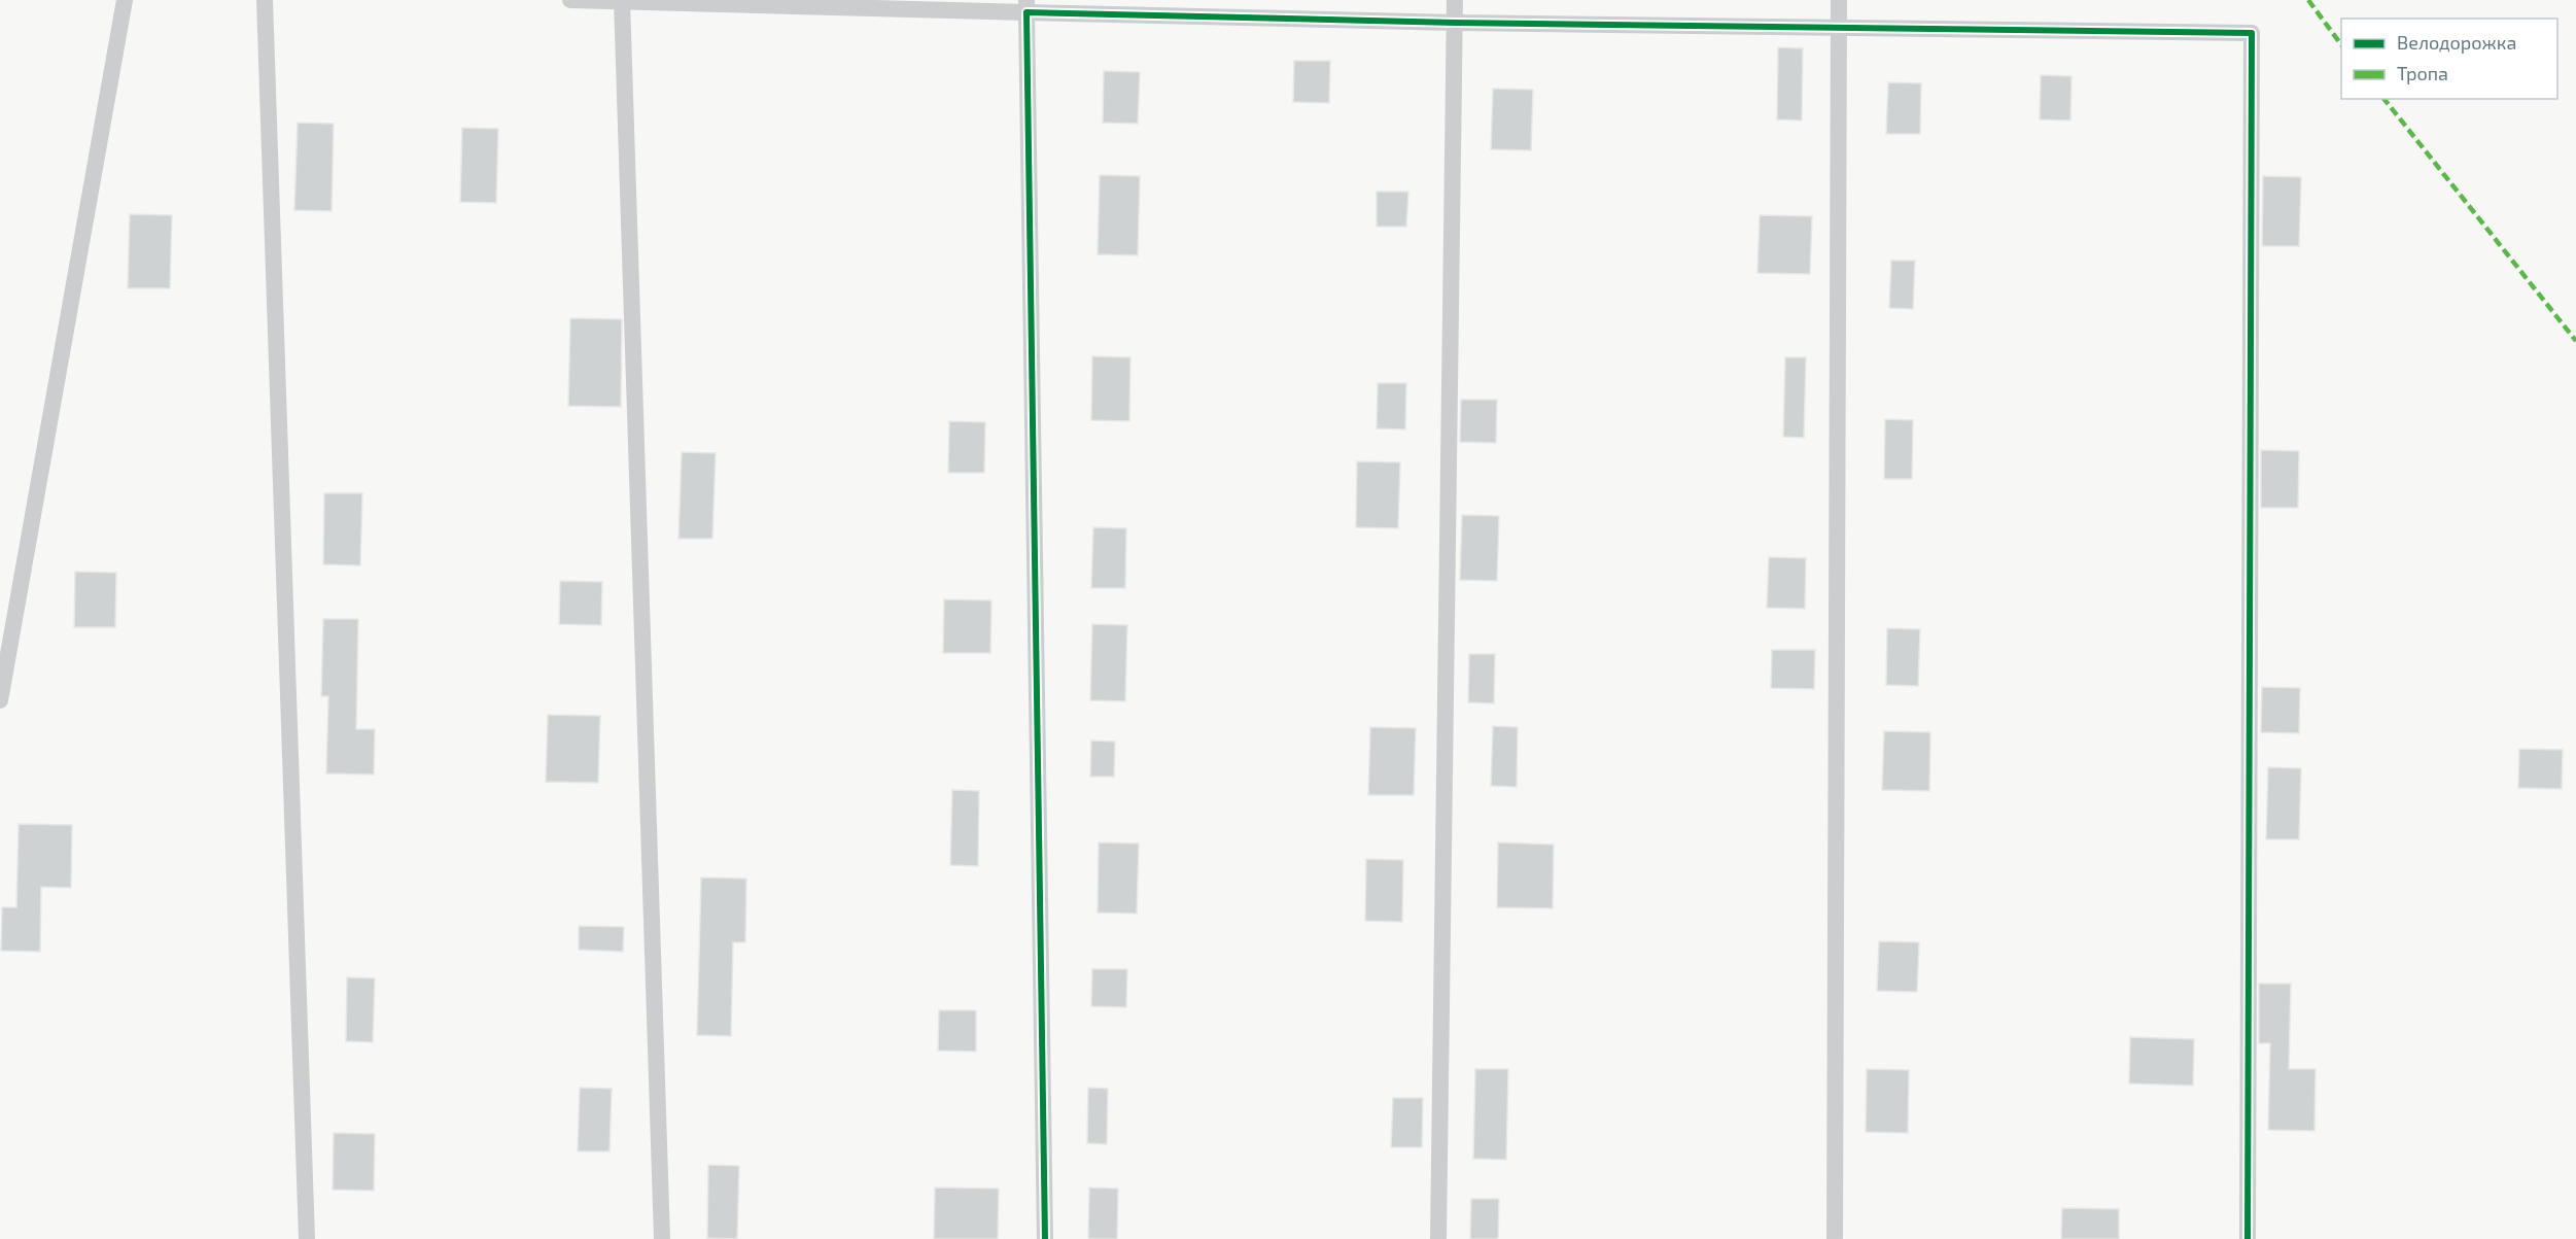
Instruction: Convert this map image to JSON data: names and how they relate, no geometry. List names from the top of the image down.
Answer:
{
  "legend": ["Велодорожка", "Тропа"]
}
